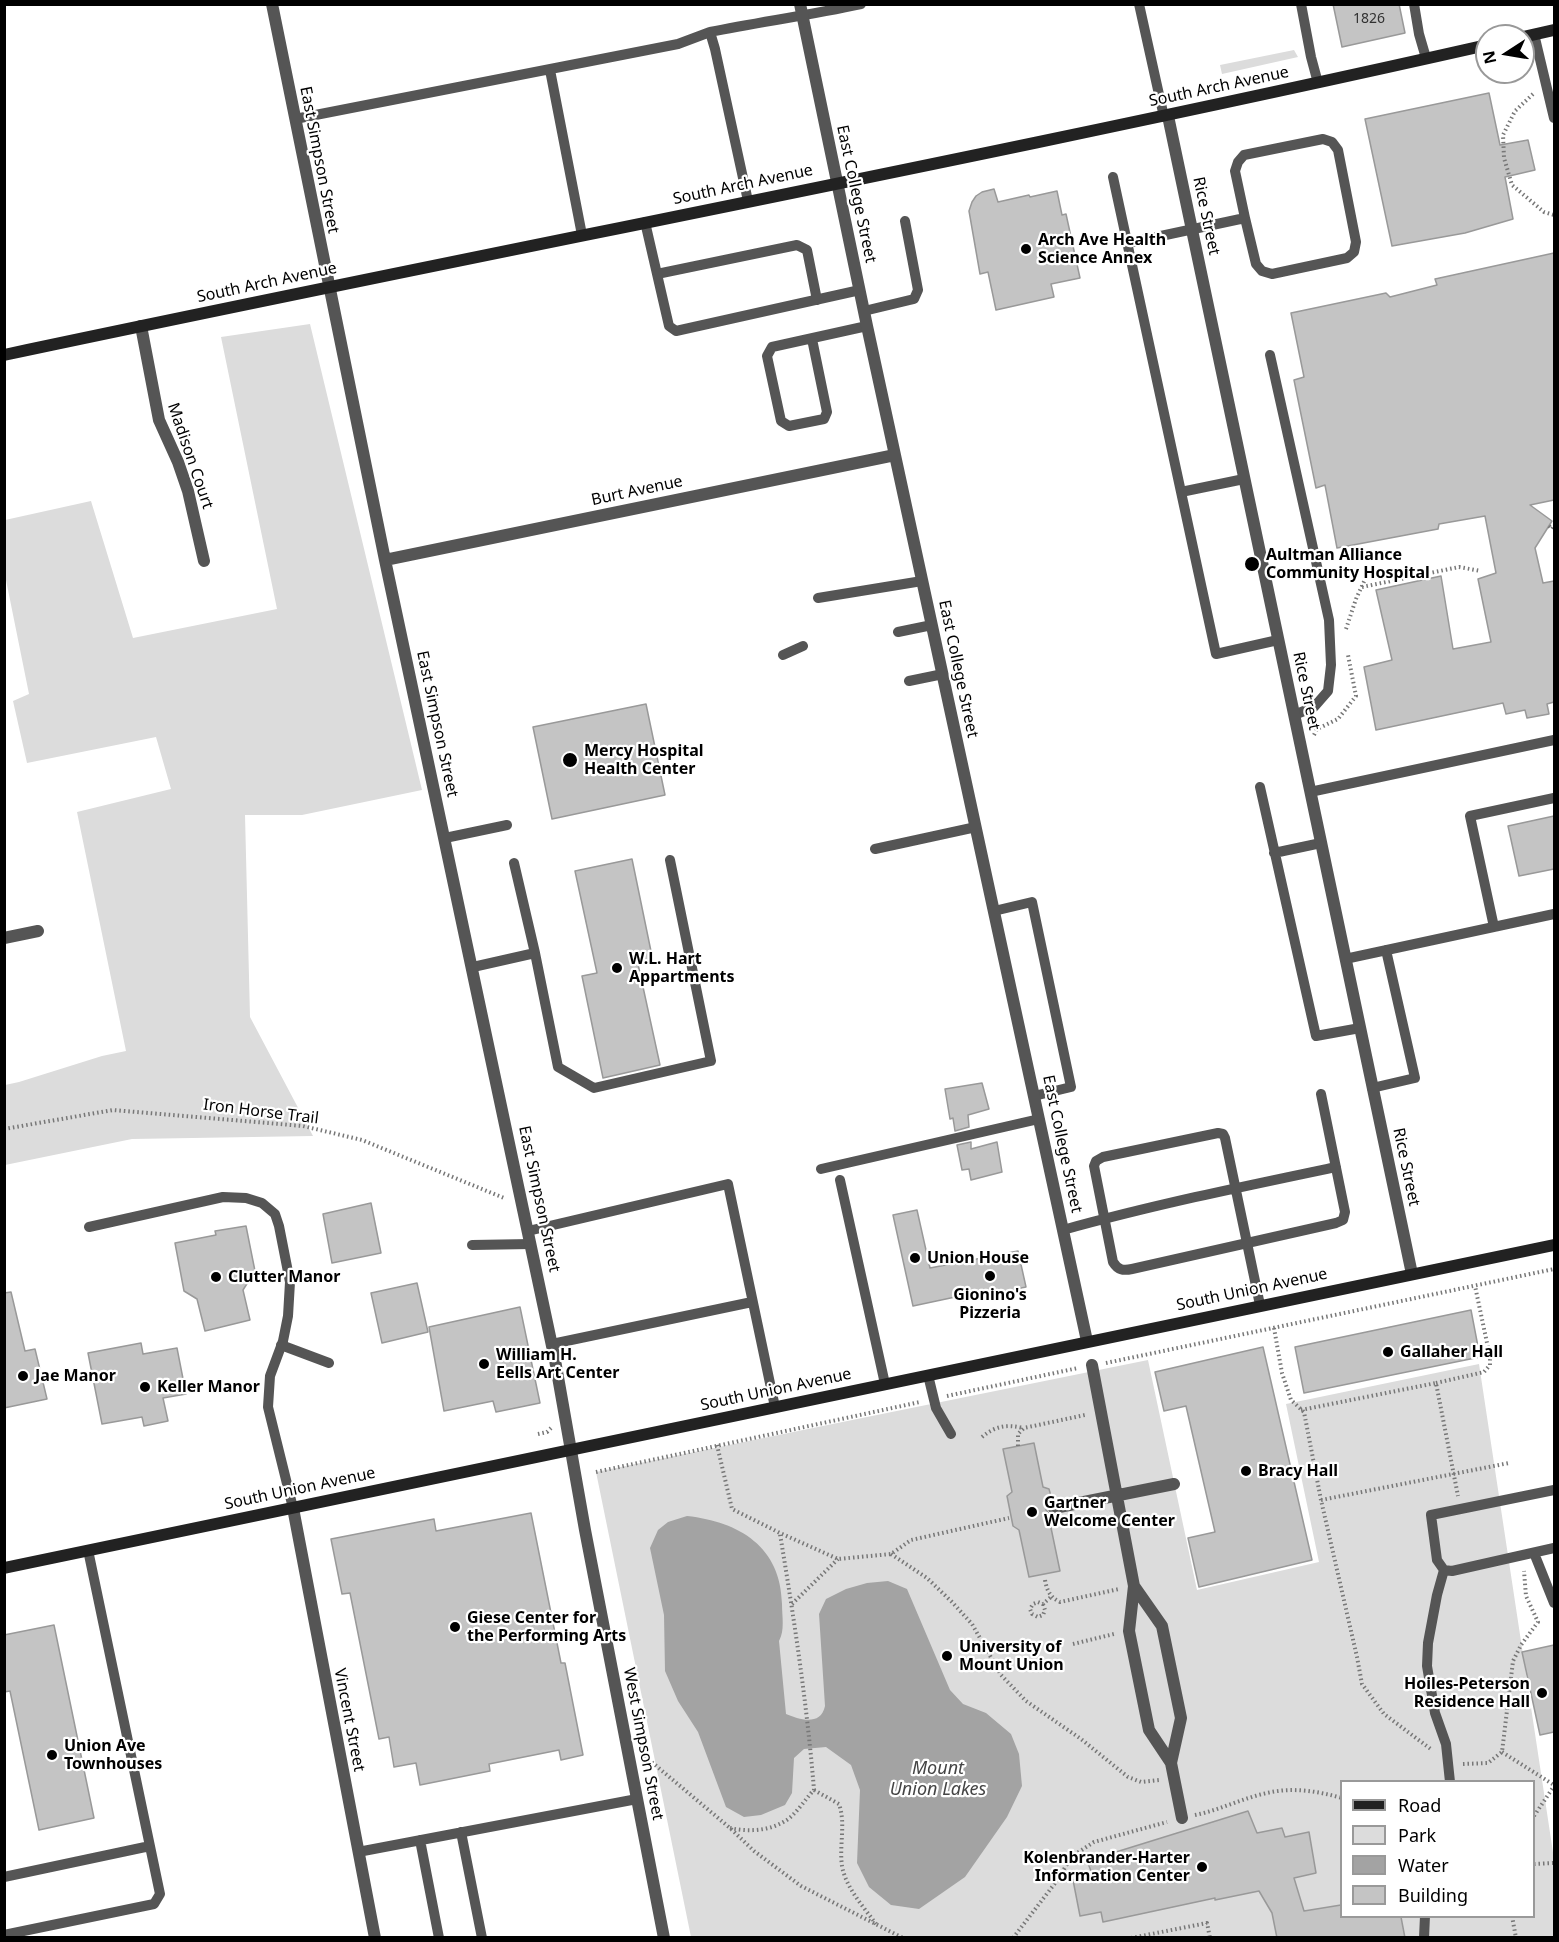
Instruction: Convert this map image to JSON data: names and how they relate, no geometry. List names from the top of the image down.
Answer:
{
  "streets": {
    "main road": ["South Arch Avenue", "South Union Avenue"],
    "street": [
      "East Simpson Street",
      "East College Street",
      "Rice Street",
      "Madison Court",
      "Burt Avenue",
      "Vincent Street",
      "West Simpson Street"
    ],
    "path": ["Iron Horse Trail"]
  },
  "crossings": [
    ["South Arch Avenue", "East Simpson Street"],
    ["South Arch Avenue", "East College Street"],
    ["South Arch Avenue", "Rice Street"],
    ["South Arch Avenue", "Madison Court"],
    ["East Simpson Street", "Burt Avenue"],
    ["East Simpson Street", "South Union Avenue"],
    ["East Simpson Street", "West Simpson Street"],
    ["East College Street", "Burt Avenue"],
    ["East College Street", "South Union Avenue"],
    ["Rice Street", "South Union Avenue"],
    ["South Union Avenue", "Vincent Street"],
    ["South Union Avenue", "West Simpson Street"]
  ],
  "water": ["Mount Union Lakes"],
  "places": [
    "Arch Ave Health Science Annex",
    "Aultman Alliance Community Hospital",
    "Mercy Hospital Health Center",
    "W.L. Hart Appartments",
    "Union House",
    "Gionino's Pizzeria",
    "Clutter Manor",
    "Gallaher Hall",
    "William H. Eells Art Center",
    "Jae Manor",
    "Keller Manor",
    "Bracy Hall",
    "Gartner Welcome Center",
    "Giese Center for the Performing Arts",
    "University of Mount Union",
    "Hoiles-Peterson Residence Hall",
    "Union Ave Townhouses",
    "Kolenbrander-Harter Information Center"
  ],
  "house_numbers": ["1826"],
  "legend": [
    "Road",
    "Park",
    "Water",
    "Building"
  ],
  "north": "left"
}
